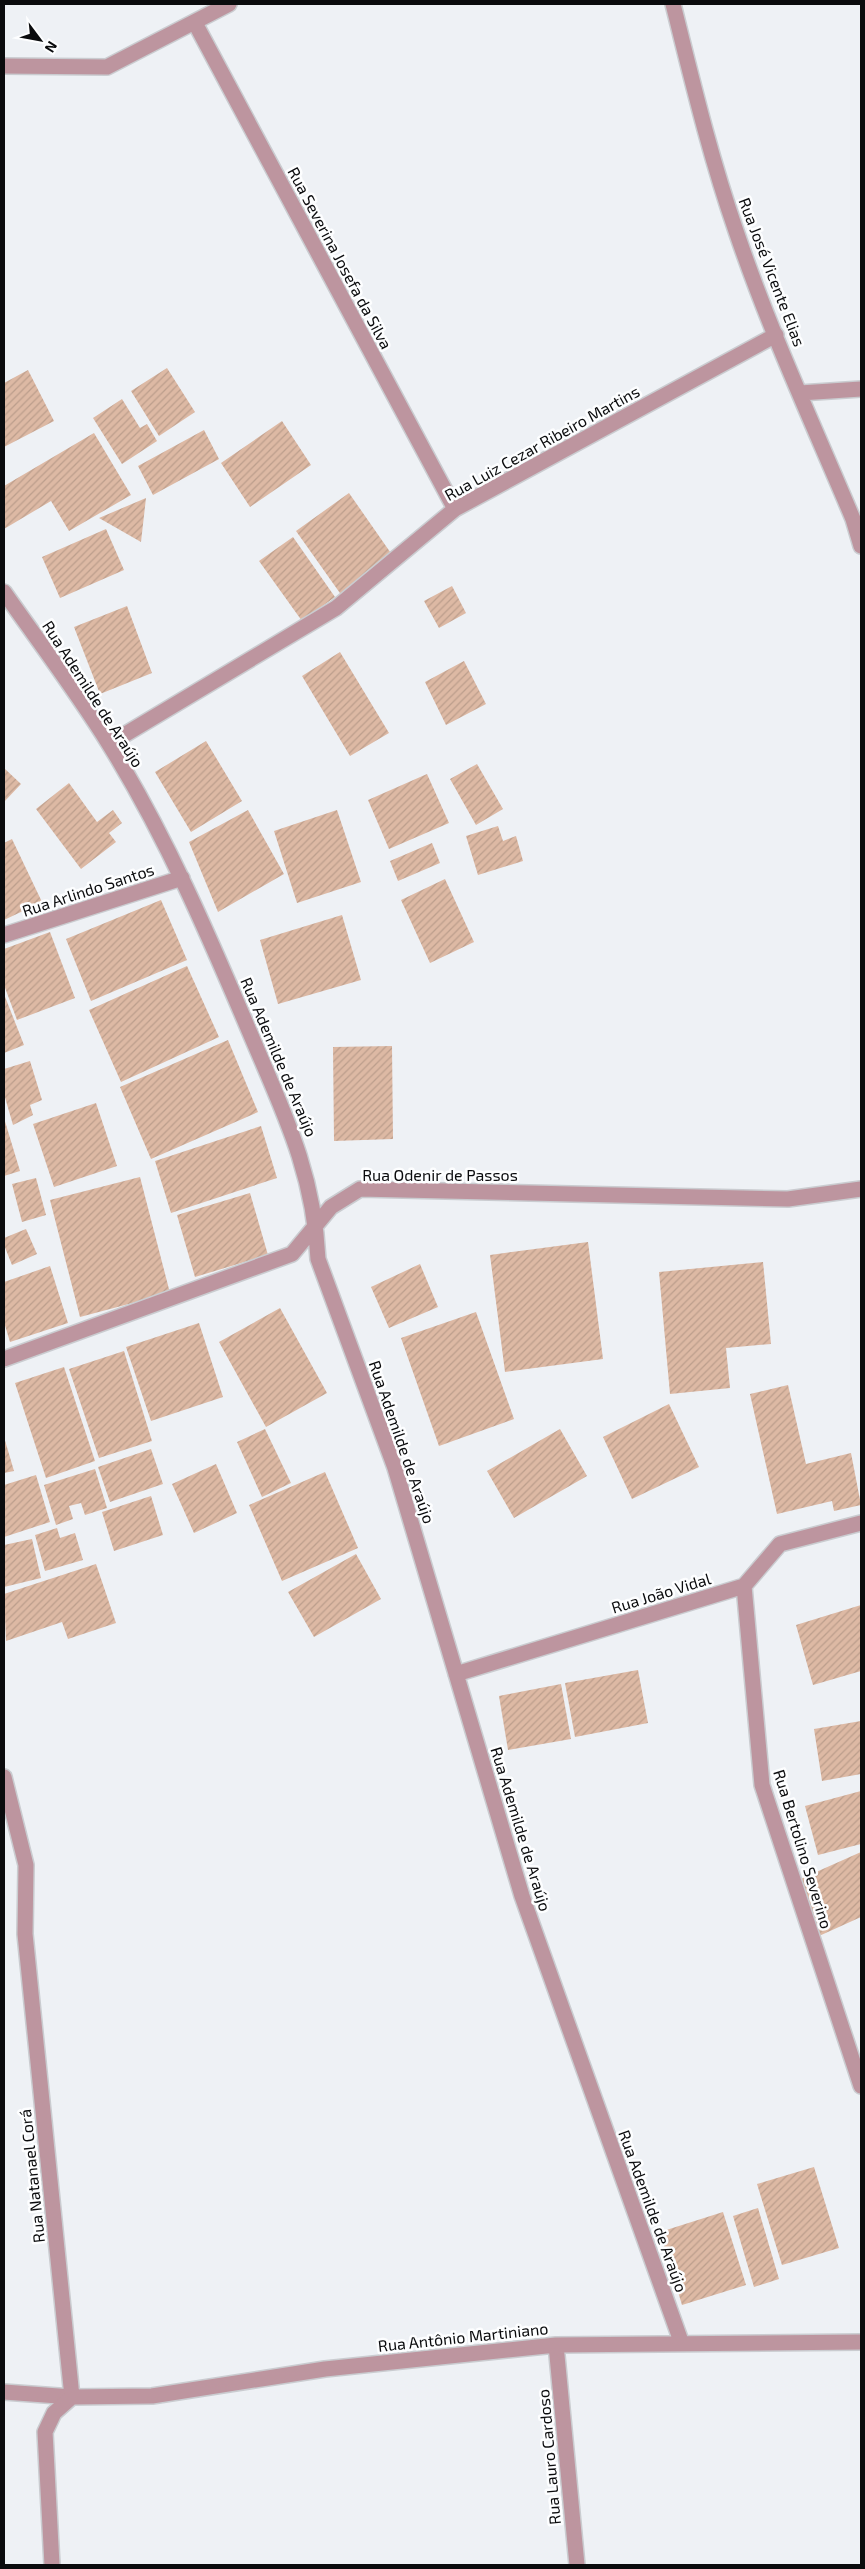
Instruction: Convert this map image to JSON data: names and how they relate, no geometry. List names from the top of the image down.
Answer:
{
  "streets": {
    "street": [
      "Rua Severina Josefa da Silva",
      "Rua José Vicente Elias",
      "Rua Luiz Cezar Ribeiro Martins",
      "Rua Ademilde de Araújo",
      "Rua Arlindo Santos",
      "Rua Odenir de Passos",
      "Rua João Vidal",
      "Rua Bertolino Severino",
      "Rua Natanael Corá",
      "Rua Antônio Martiniano",
      "Rua Lauro Cardoso"
    ]
  },
  "crossings": [
    ["Rua Severina Josefa da Silva", "Rua Luiz Cezar Ribeiro Martins"],
    ["Rua José Vicente Elias", "Rua Luiz Cezar Ribeiro Martins"],
    ["Rua Luiz Cezar Ribeiro Martins", "Rua Ademilde de Araújo"],
    ["Rua Ademilde de Araújo", "Rua Arlindo Santos"],
    ["Rua Ademilde de Araújo", "Rua Odenir de Passos"],
    ["Rua Ademilde de Araújo", "Rua João Vidal"],
    ["Rua Ademilde de Araújo", "Rua Antônio Martiniano"],
    ["Rua João Vidal", "Rua Bertolino Severino"],
    ["Rua Natanael Corá", "Rua Antônio Martiniano"],
    ["Rua Antônio Martiniano", "Rua Lauro Cardoso"]
  ],
  "north": "bottom right"
}
